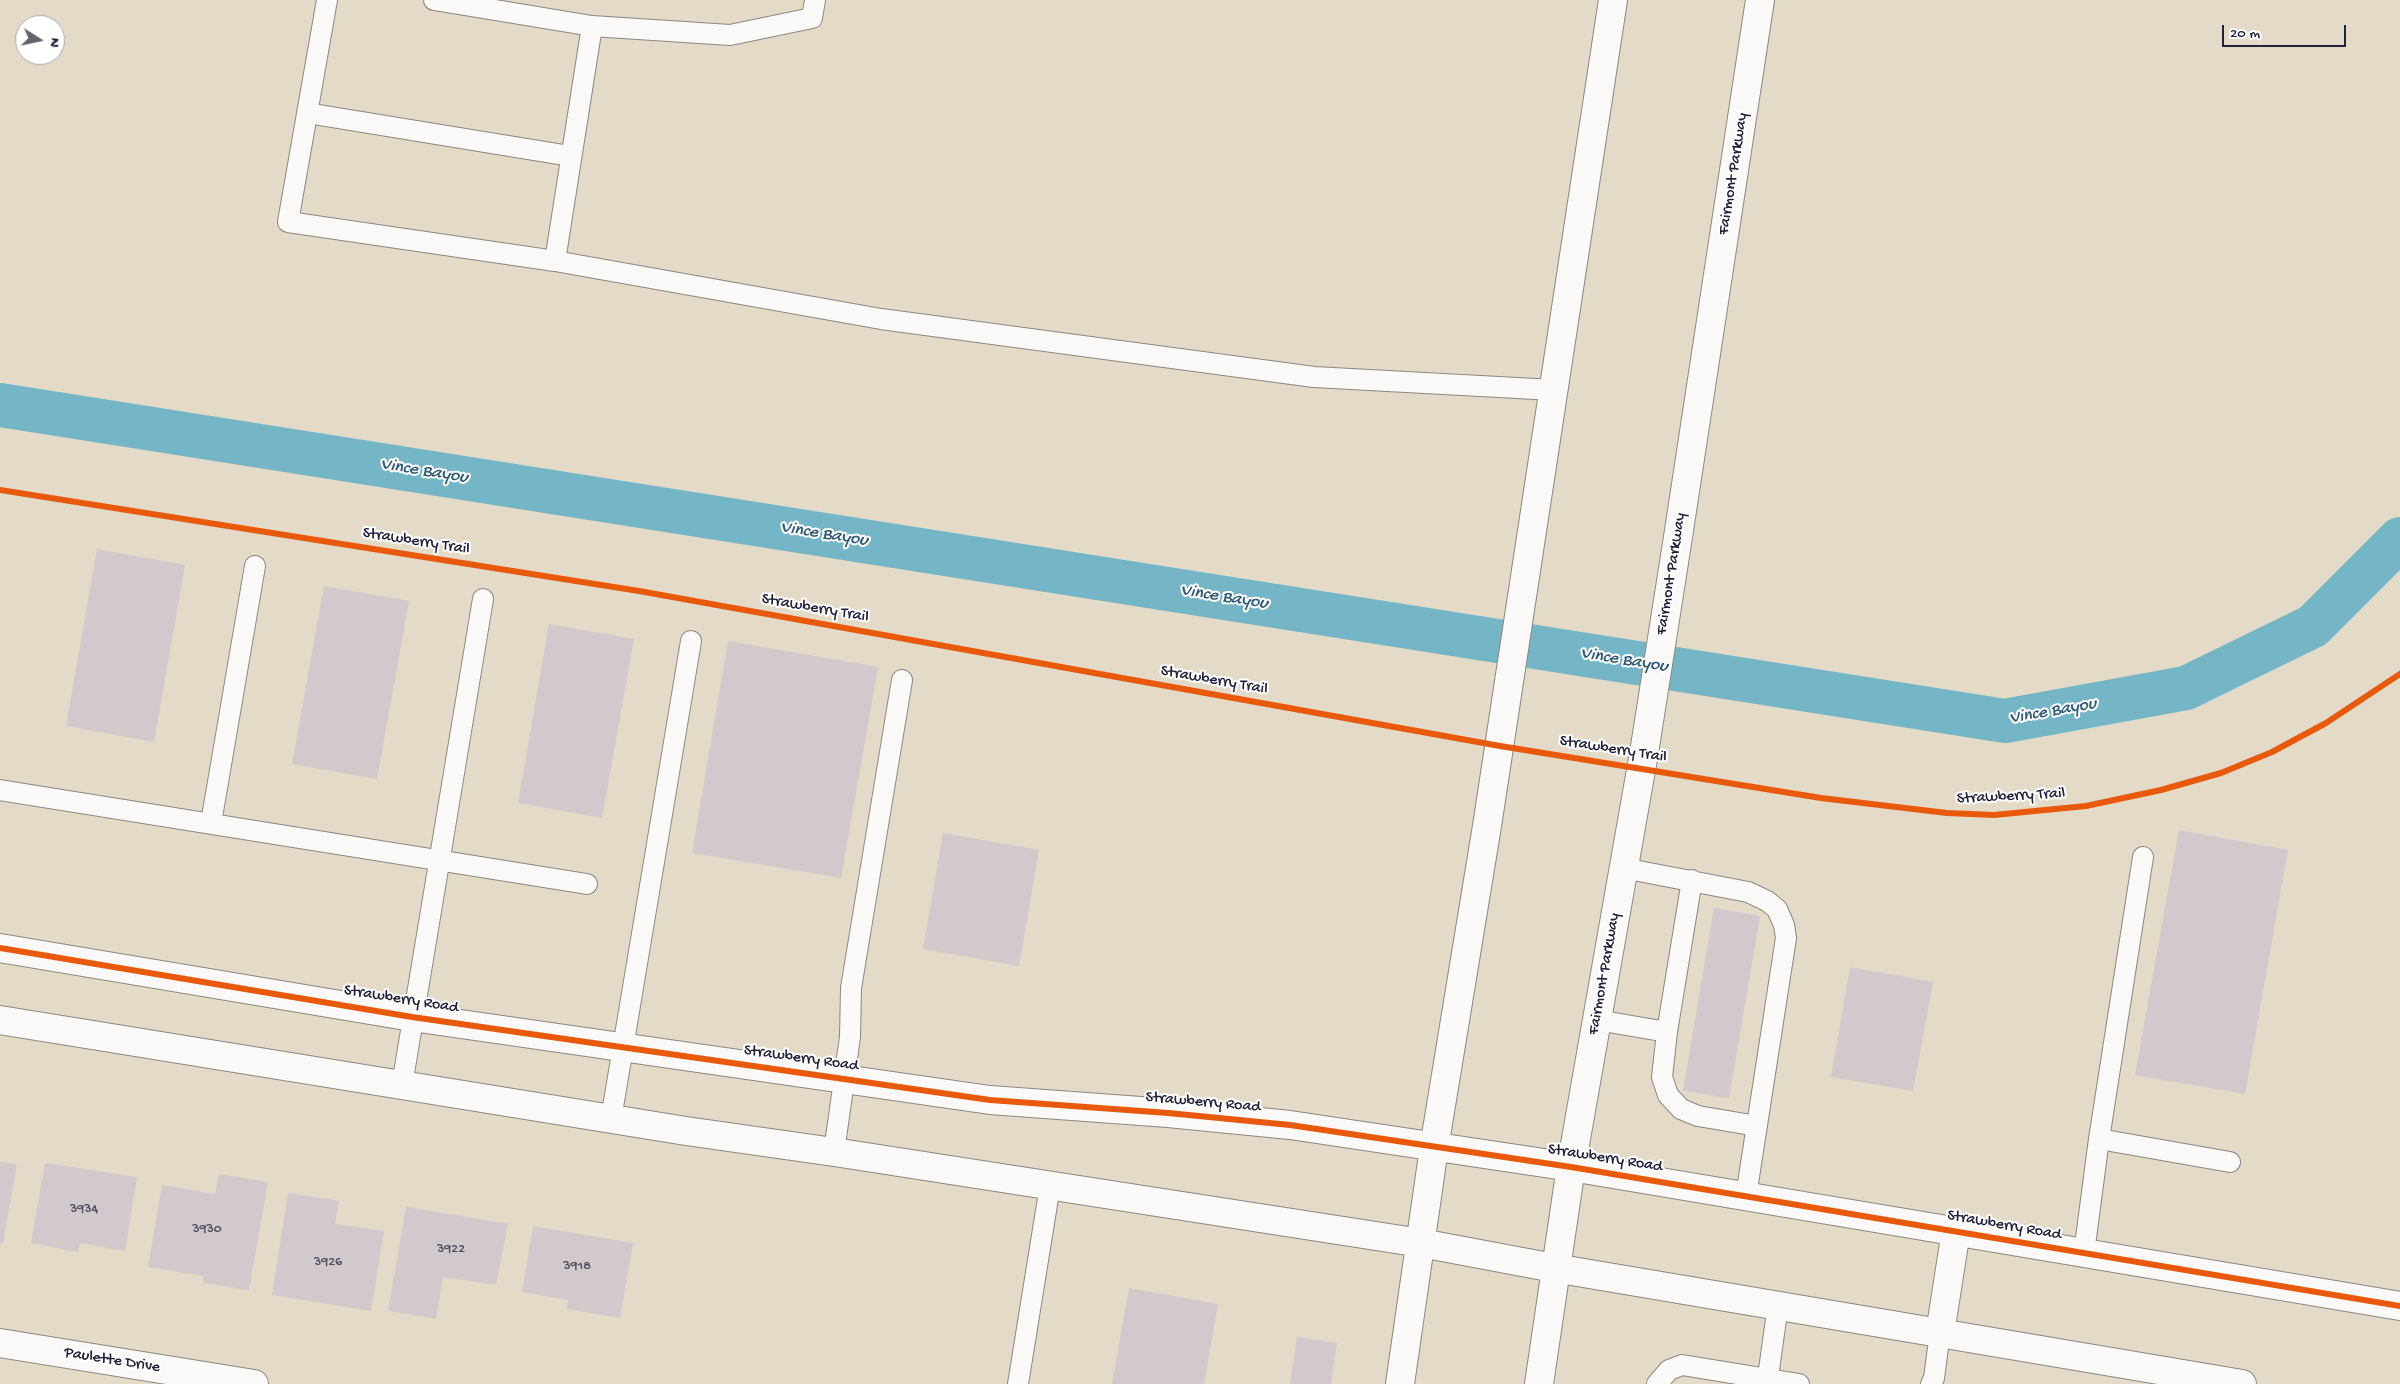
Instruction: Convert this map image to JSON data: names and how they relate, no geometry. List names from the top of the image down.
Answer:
{
  "streets": {
    "street": ["Fairmont Parkway", "Strawberry Road", "Paulette Drive"],
    "cycle path": ["Strawberry Trail"]
  },
  "crossings": [
    ["Fairmont Parkway", "Strawberry Road"]
  ],
  "water": ["Vince Bayou"],
  "house_numbers": [
    "3934",
    "3930",
    "3922",
    "3926",
    "3918"
  ],
  "scale_bar": "20 m",
  "north": "right"
}
